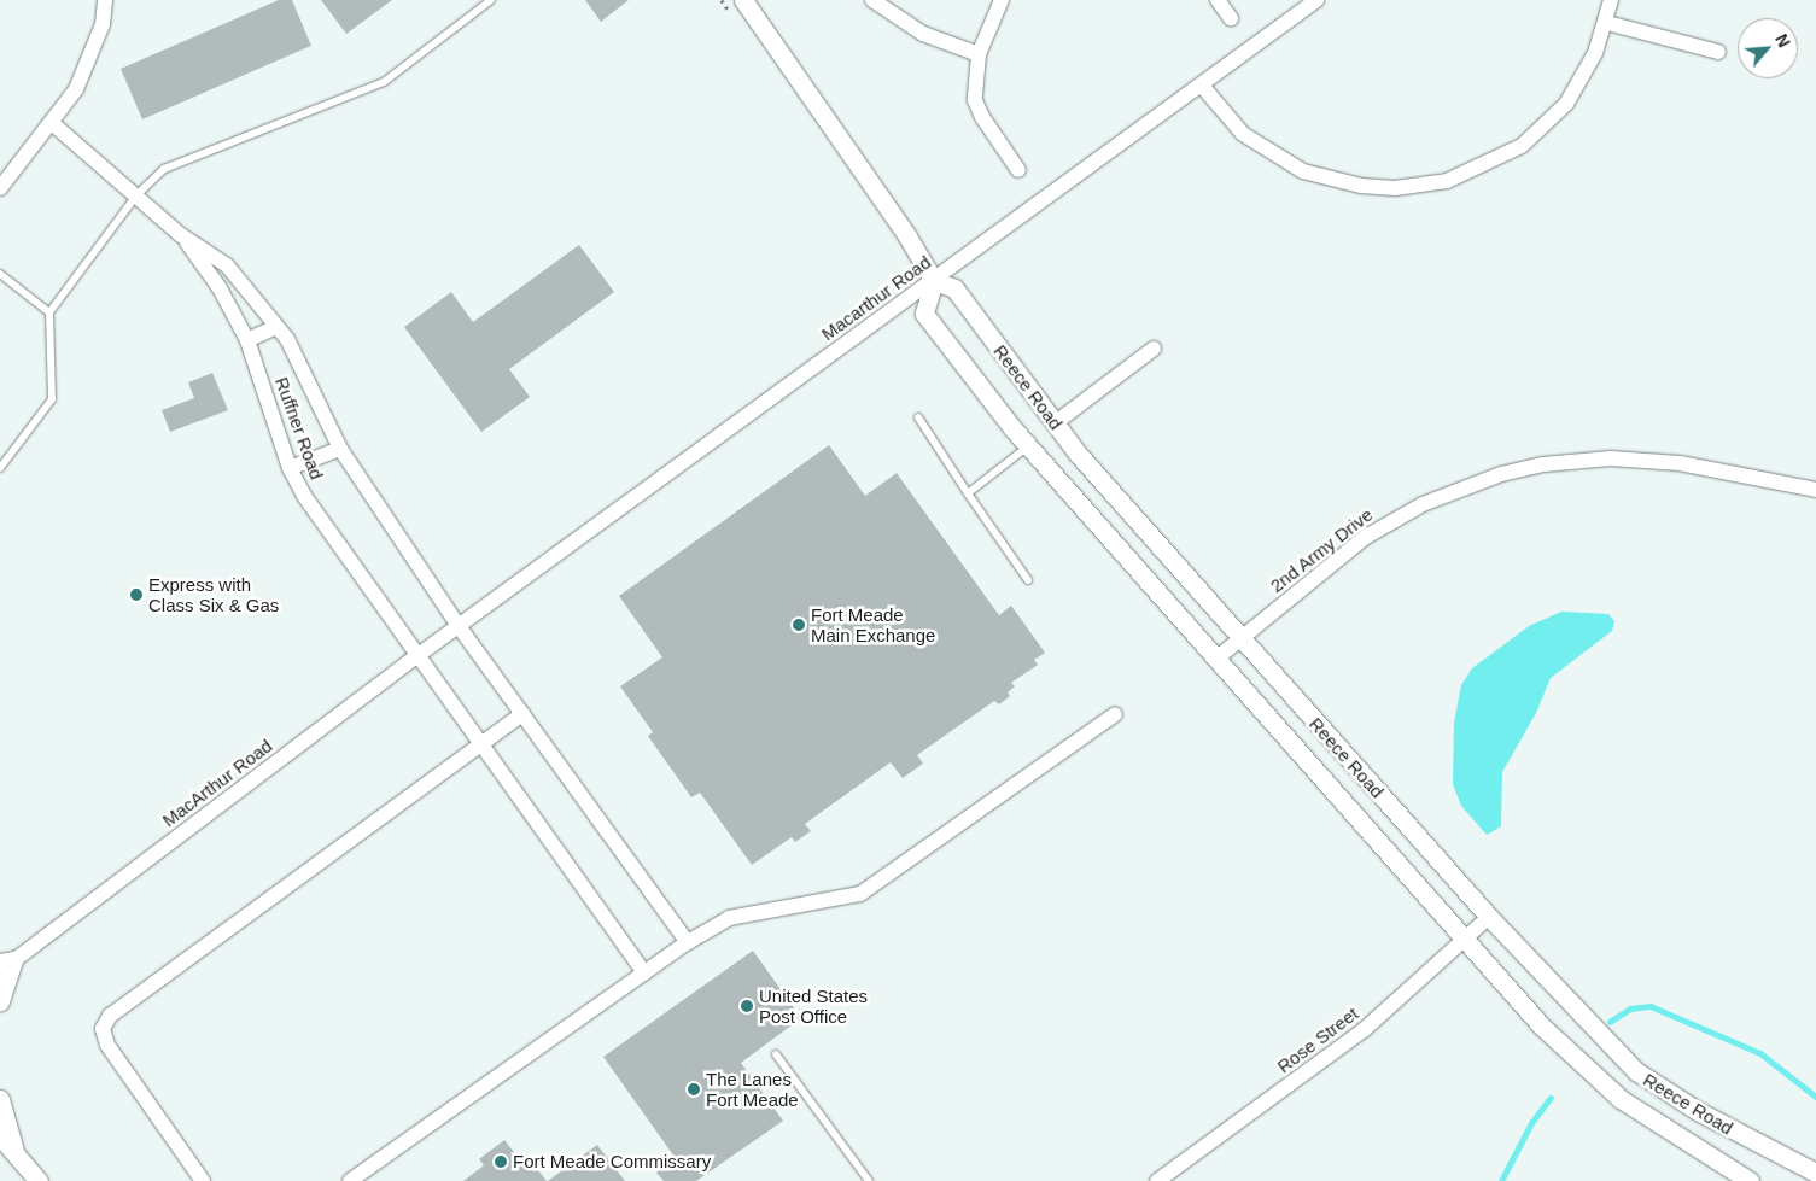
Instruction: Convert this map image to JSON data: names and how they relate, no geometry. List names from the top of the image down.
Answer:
{
  "streets": {
    "street": [
      "Macarthur Road",
      "Reece Road",
      "Ruffner Road",
      "2nd Army Drive",
      "MacArthur Road",
      "Rose Street"
    ]
  },
  "crossings": [
    ["Macarthur Road", "Reece Road"],
    ["Macarthur Road", "Ruffner Road"],
    ["Macarthur Road", "MacArthur Road"],
    ["Reece Road", "2nd Army Drive"],
    ["Reece Road", "Rose Street"],
    ["Ruffner Road", "MacArthur Road"]
  ],
  "places": [
    "Express with Class Six & Gas",
    "Fort Meade Main Exchange",
    "United States Post Office",
    "The Lanes Fort Meade",
    "Fort Meade Commissary"
  ],
  "north": "top right"
}
